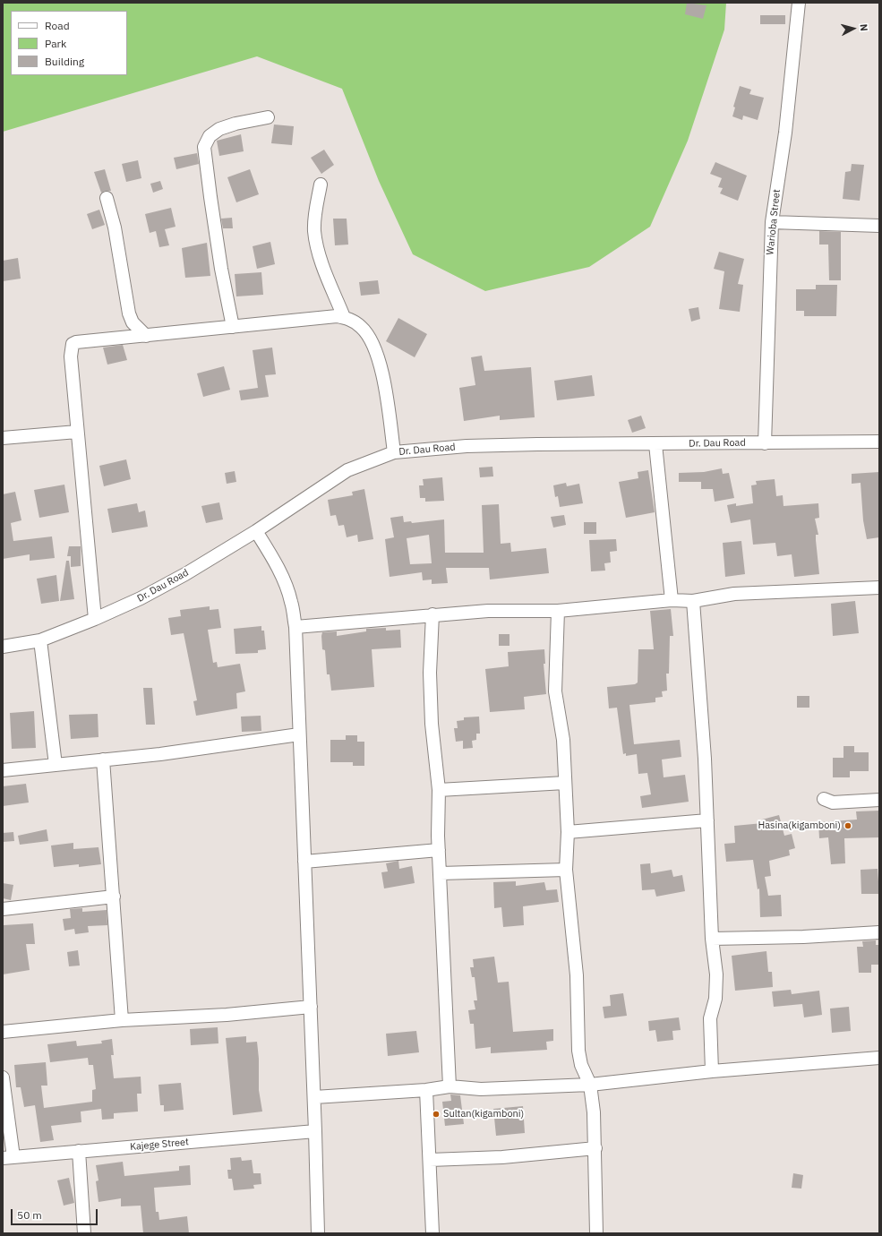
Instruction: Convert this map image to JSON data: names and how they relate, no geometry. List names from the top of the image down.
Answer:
{
  "streets": {
    "street": ["Warioba Street", "Dr. Dau Road", "Kajege Street"]
  },
  "crossings": [
    ["Warioba Street", "Dr. Dau Road"]
  ],
  "places": ["Hasina(kigamboni)", "Sultan(kigamboni)"],
  "legend": ["Road", "Park", "Building"],
  "scale_bar": "50 m",
  "north": "right"
}
